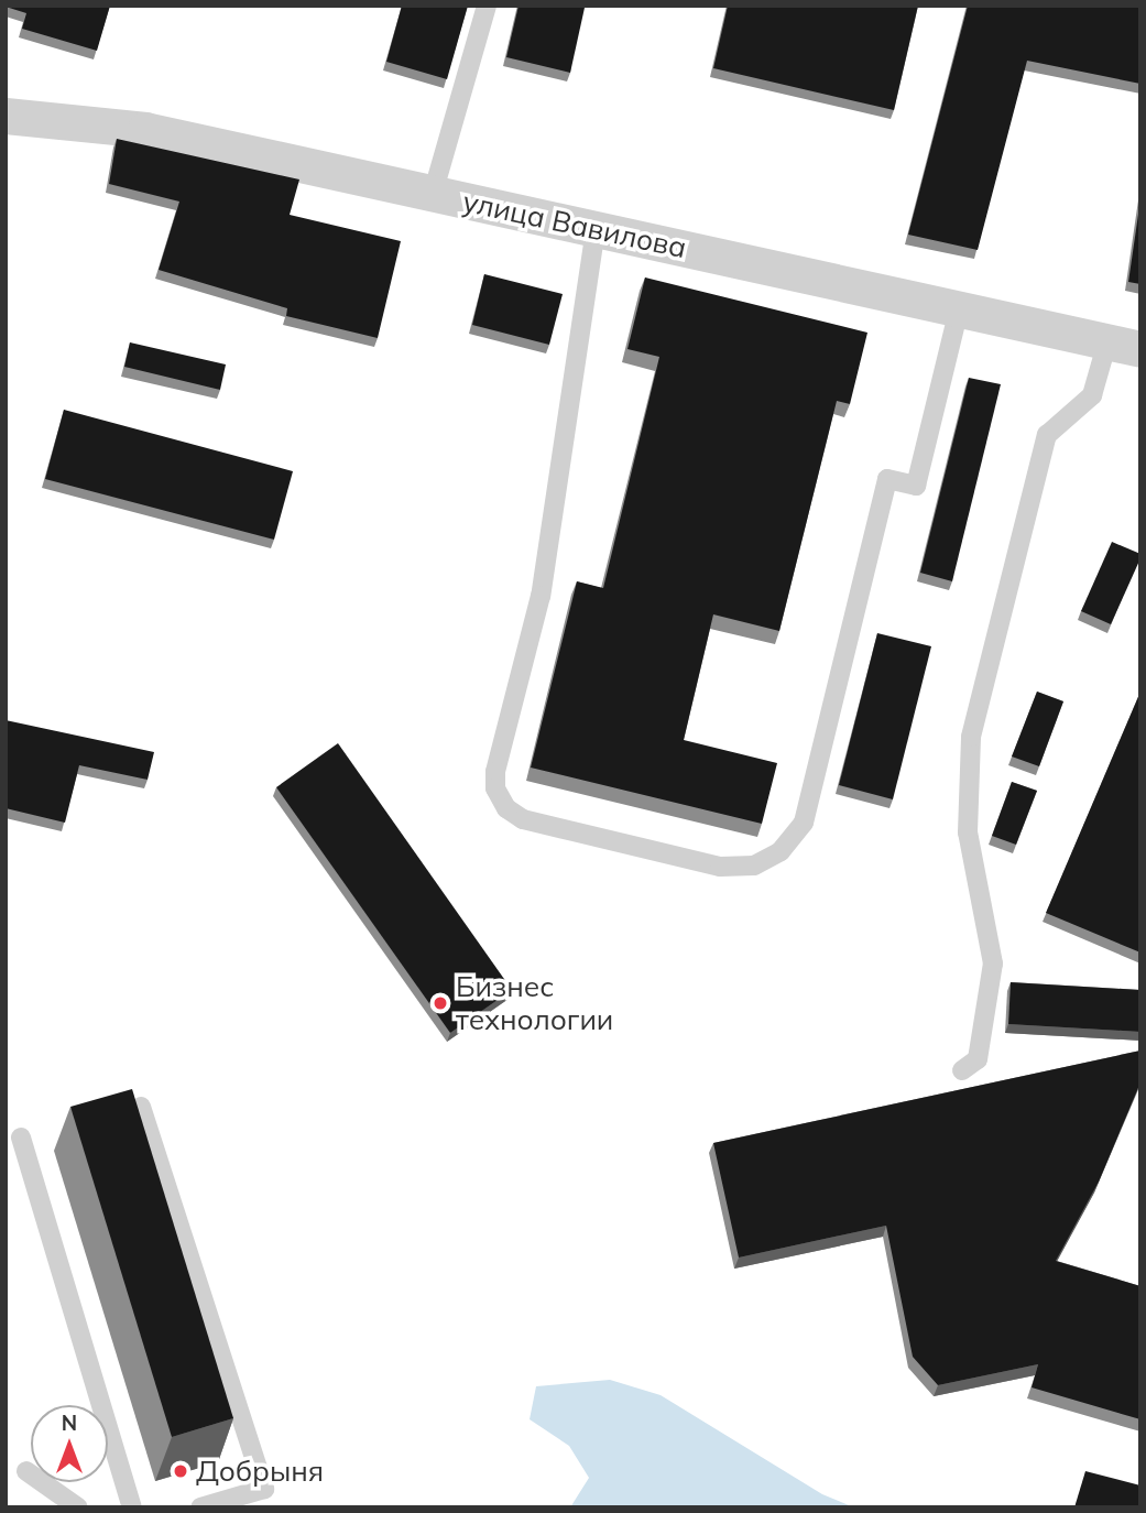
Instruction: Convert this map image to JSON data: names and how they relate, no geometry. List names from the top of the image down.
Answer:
{
  "streets": {
    "street": ["улица Вавилова"]
  },
  "places": ["Бизнес технологии", "Добрыня"],
  "north": "top"
}
